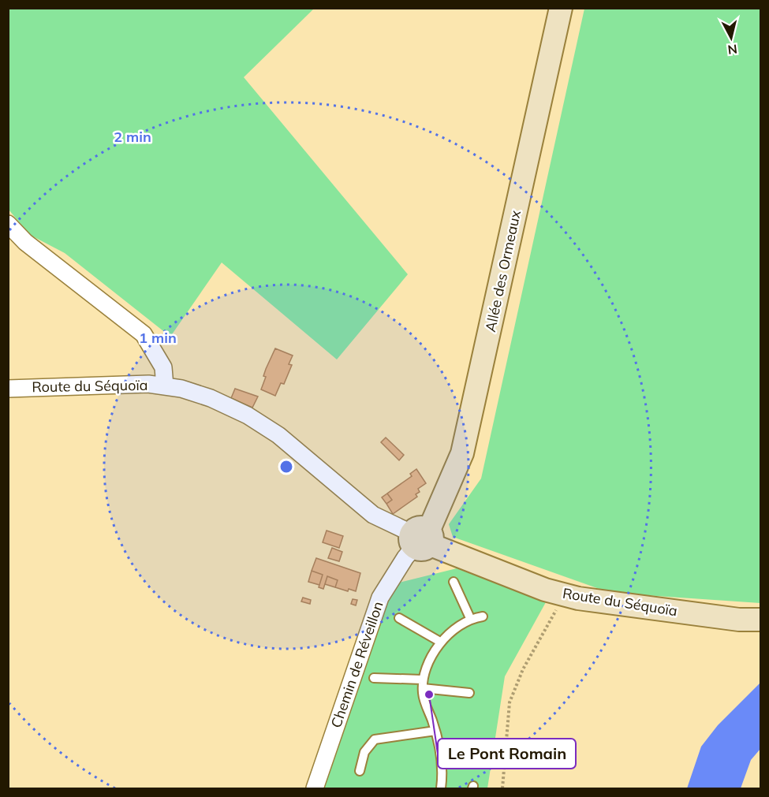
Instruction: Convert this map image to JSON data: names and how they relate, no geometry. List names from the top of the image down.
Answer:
{
  "streets": {
    "street": ["Allée des Ormeaux", "Route du Séquoïa", "Chemin de Réveillon"]
  },
  "crossings": [
    ["Allée des Ormeaux", "Route du Séquoïa"],
    ["Allée des Ormeaux", "Chemin de Réveillon"],
    ["Route du Séquoïa", "Chemin de Réveillon"]
  ],
  "places": ["Le Pont Romain"],
  "north": "bottom",
  "rings": ["2 min", "1 min"]
}
